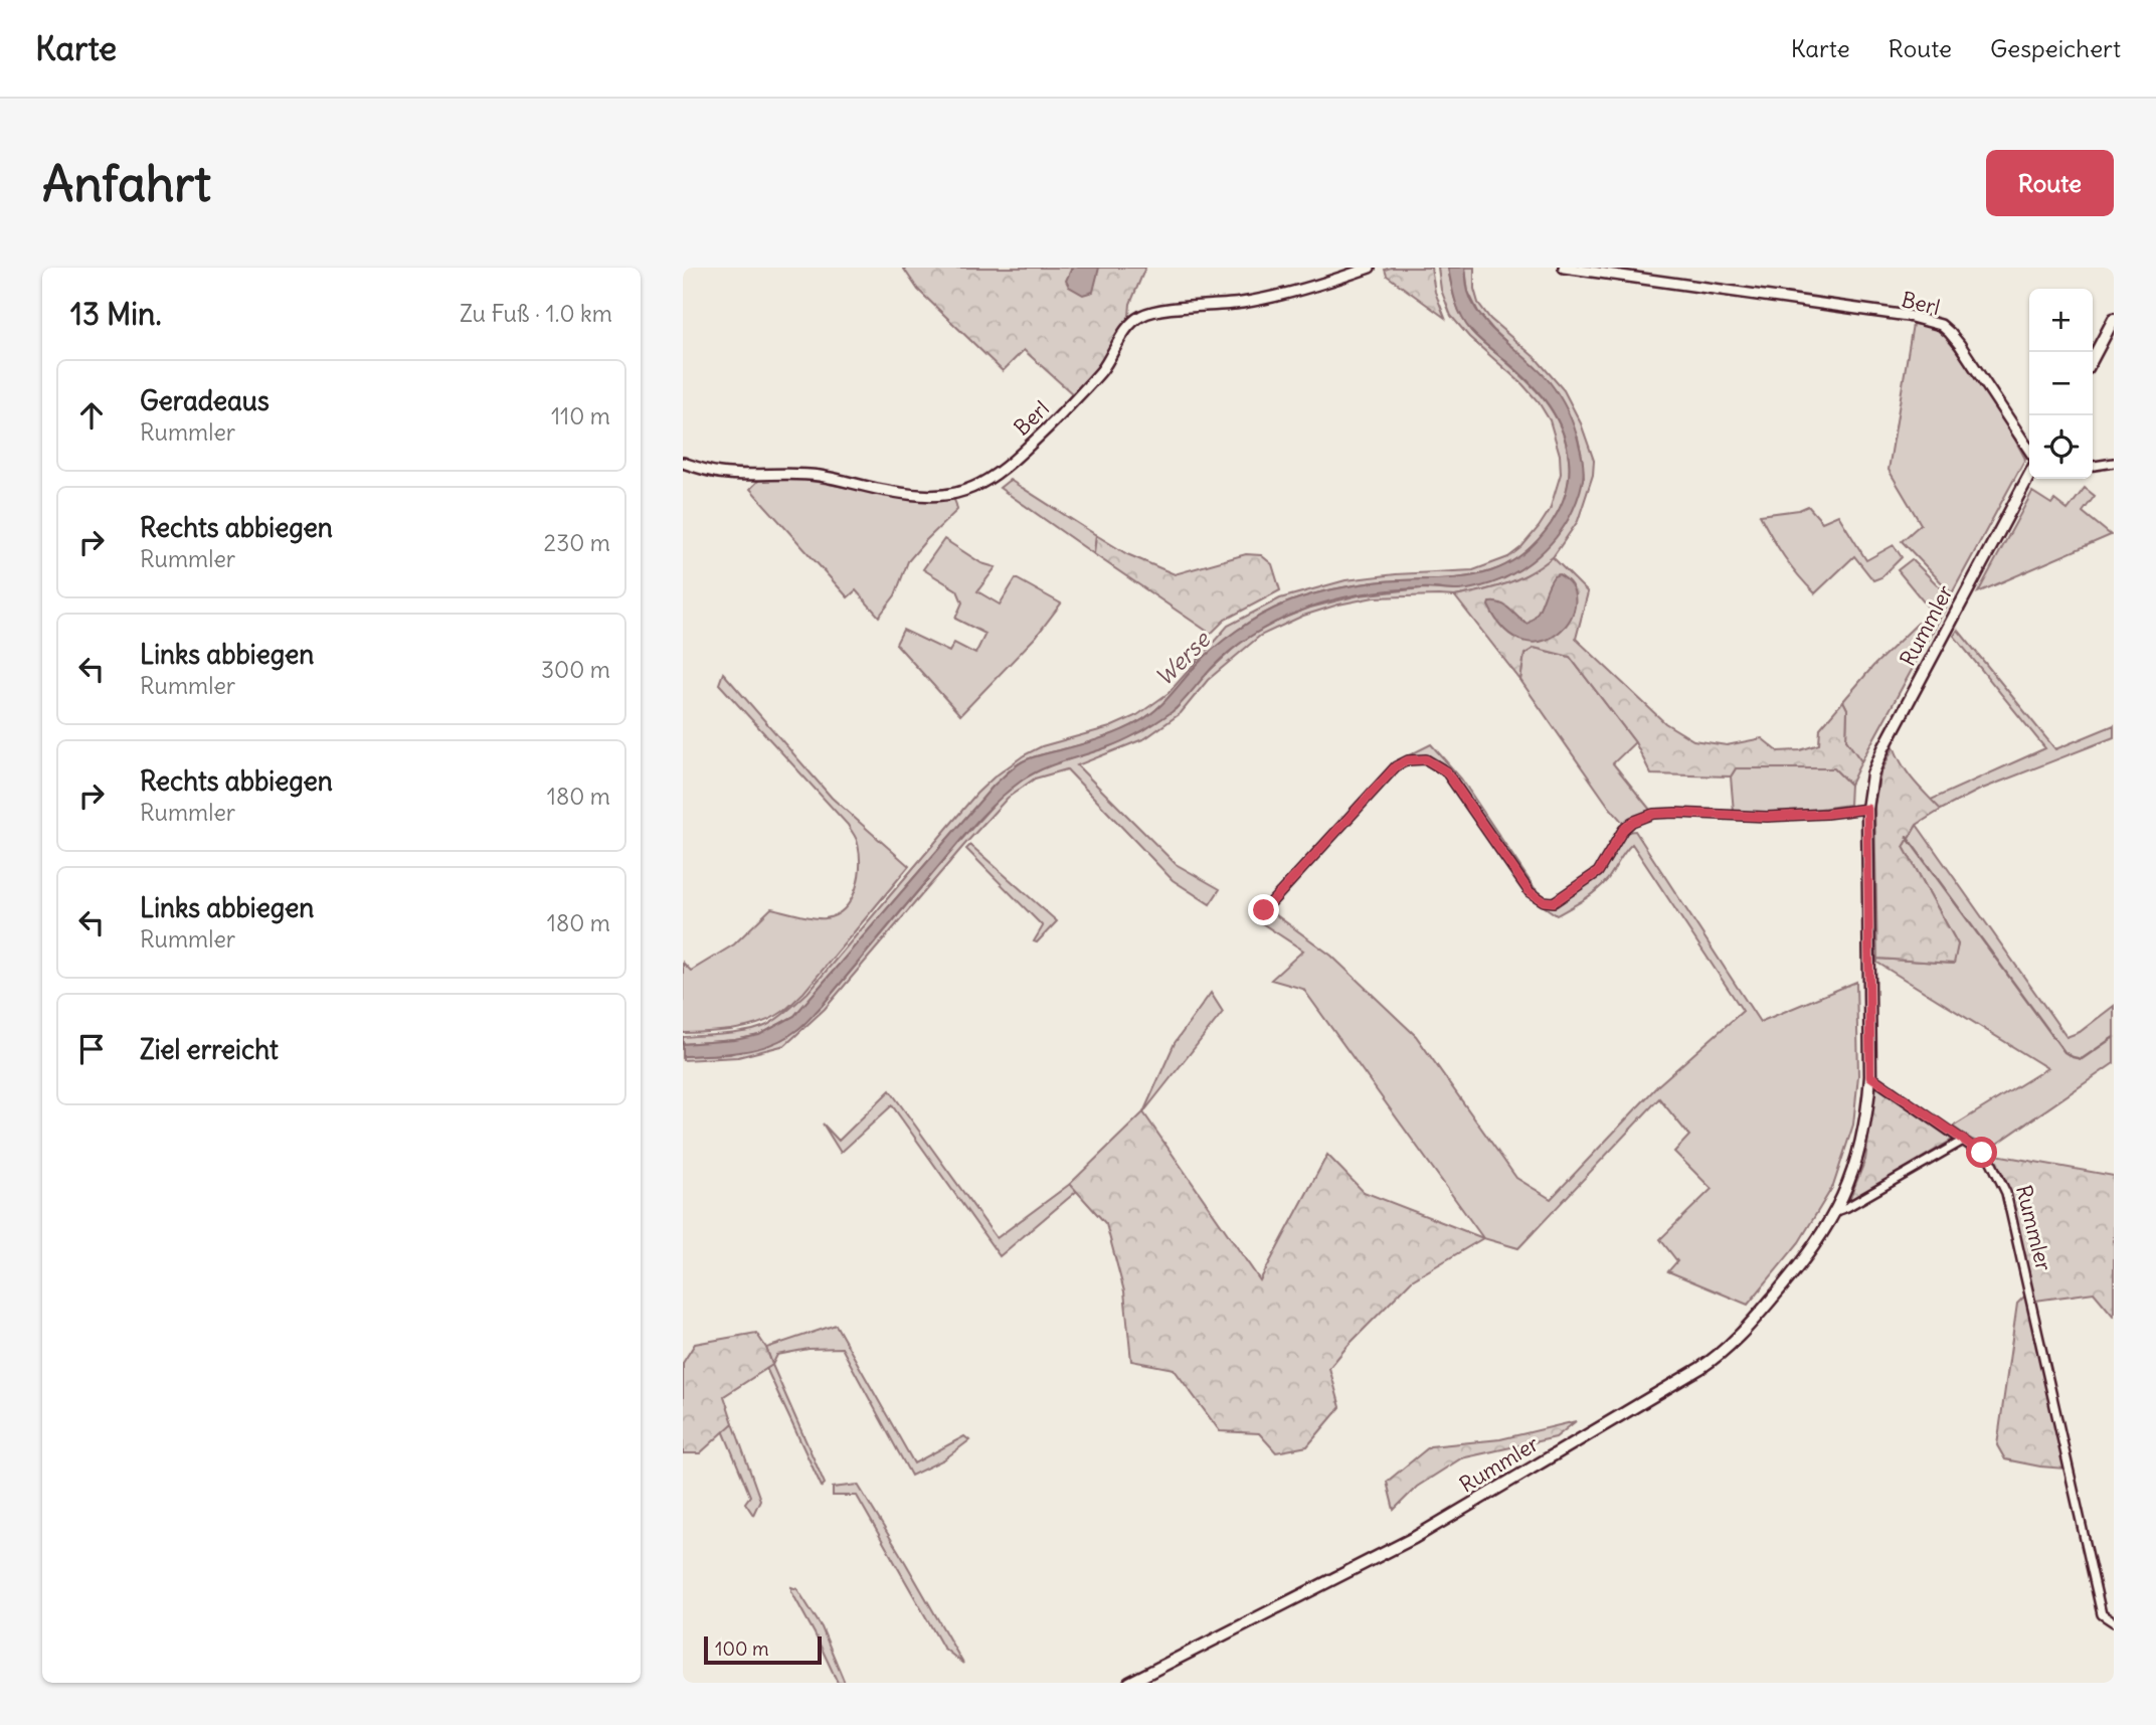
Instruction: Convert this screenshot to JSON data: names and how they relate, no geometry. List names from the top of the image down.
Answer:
{
  "streets": {
    "main road": ["Rummler"],
    "street": ["Berl"]
  },
  "water": ["Werse"],
  "scale_bar": "100 m",
  "page": {
    "header": "Karte",
    "nav": ["Karte", "Route", "Gespeichert"],
    "buttons": "Route",
    "title": "Anfahrt",
    "heading": ["13 Min.", "Zu Fuß · 1.0 km"],
    "map_buttons": ["+", "−"],
    "list": [
      ["Geradeaus", "Rummler", "110 m"],
      ["Rechts abbiegen", "Rummler", "230 m"],
      ["Links abbiegen", "Rummler", "300 m"],
      ["Rechts abbiegen", "Rummler", "180 m"],
      ["Links abbiegen", "Rummler", "180 m"],
      "Ziel erreicht"
    ],
    "scale": "100 m"
  }
}
